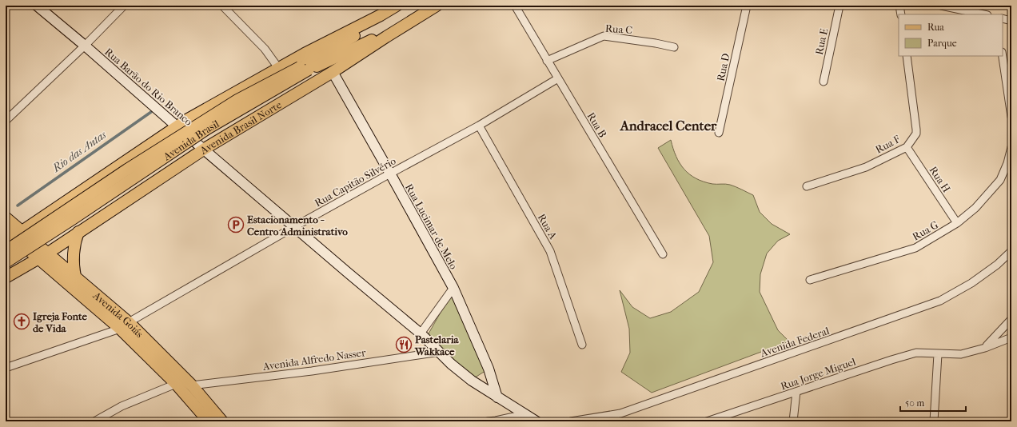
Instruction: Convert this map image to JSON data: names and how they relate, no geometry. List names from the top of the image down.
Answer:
{
  "streets": {
    "main road": [
      "Rua Barão do Rio Branco",
      "Avenida Brasil Norte",
      "Avenida Brasil",
      "Rua Lucimar de Melo",
      "Avenida Goiás"
    ],
    "street": [
      "Rua C",
      "Rua E",
      "Rua D",
      "Rua B",
      "Rua F",
      "Rua H",
      "Rua Capitão Silvério",
      "Rua A",
      "Rua G",
      "Avenida Federal",
      "Avenida Alfredo Nasser",
      "Rua Jorge Miguel"
    ]
  },
  "crossings": [
    ["Rua C", "Rua B"],
    ["Rua Barão do Rio Branco", "Avenida Brasil Norte"],
    ["Rua Barão do Rio Branco", "Rua Capitão Silvério"],
    ["Rua Barão do Rio Branco", "Rua Lucimar de Melo"],
    ["Rua Barão do Rio Branco", "Avenida Alfredo Nasser"],
    ["Rua B", "Rua Capitão Silvério"],
    ["Avenida Brasil Norte", "Avenida Brasil"],
    ["Avenida Brasil Norte", "Rua Lucimar de Melo"],
    ["Avenida Brasil Norte", "Avenida Goiás"],
    ["Rua F", "Rua H"],
    ["Rua H", "Rua G"],
    ["Rua Capitão Silvério", "Rua Lucimar de Melo"],
    ["Rua Capitão Silvério", "Rua A"],
    ["Rua Capitão Silvério", "Avenida Goiás"],
    ["Avenida Goiás", "Avenida Alfredo Nasser"]
  ],
  "districts": ["Andracel Center"],
  "water": ["Rio das Antas"],
  "places": {
    "parking": ["Estacionamento - Centro Administrativo"],
    "church": ["Igreja Fonte de Vida"],
    "restaurant": ["Pastelaria Wakkace"]
  },
  "legend": ["Rua", "Parque"],
  "scale_bar": "50 m"
}
